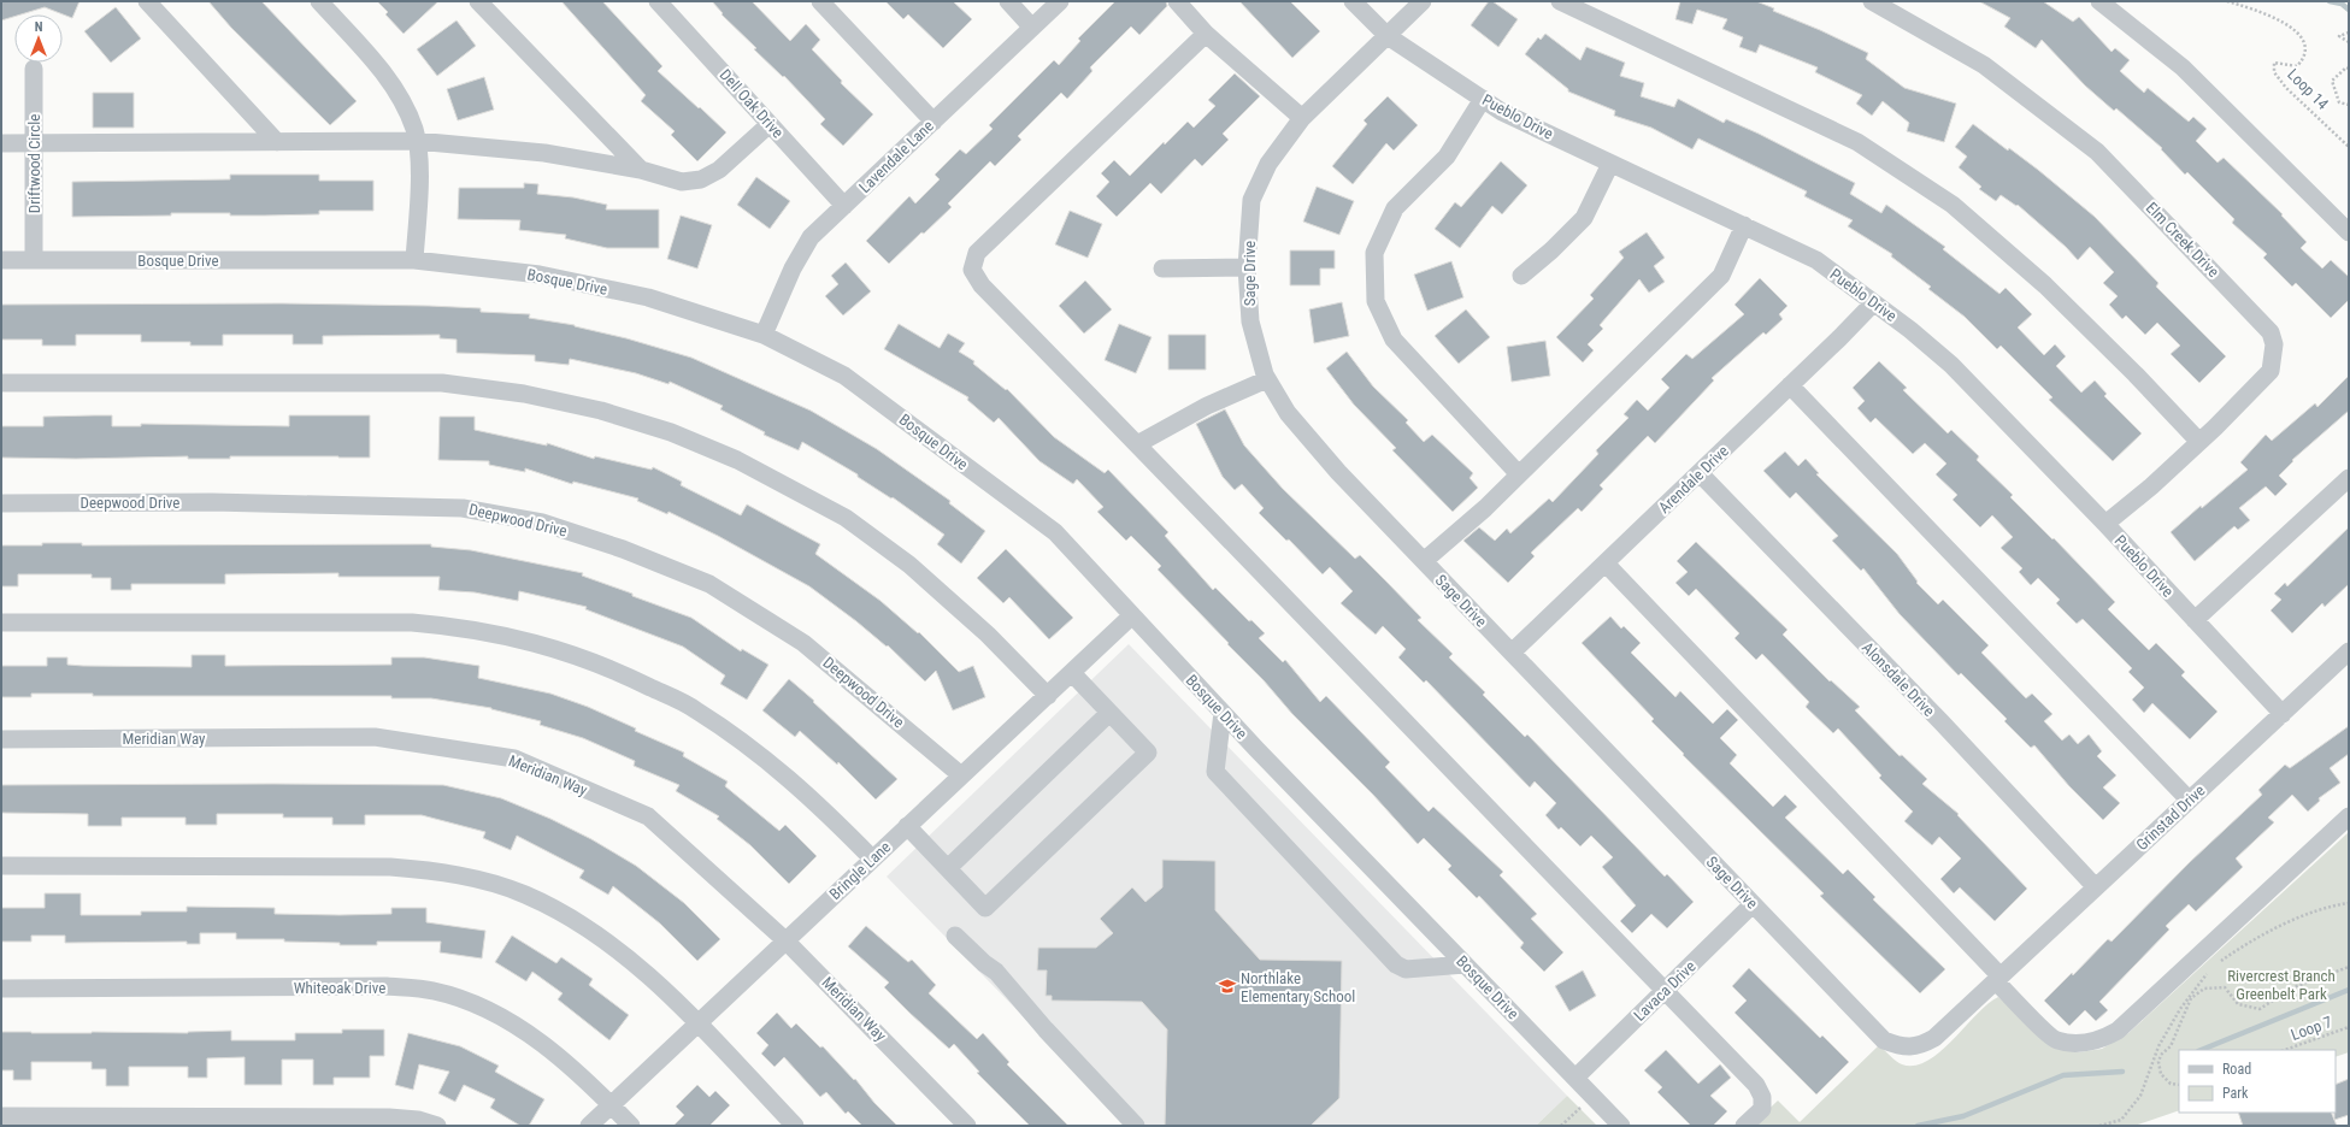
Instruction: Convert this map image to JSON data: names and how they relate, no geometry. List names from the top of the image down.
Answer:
{
  "streets": {
    "street": [
      "Dell Oak Drive",
      "Pueblo Drive",
      "Lavendale Lane",
      "Driftwood Circle",
      "Elm Creek Drive",
      "Bosque Drive",
      "Sage Drive",
      "Arendale Drive",
      "Deepwood Drive",
      "Alonsdale Drive",
      "Meridian Way",
      "Grinstad Drive",
      "Bringle Lane",
      "Whiteoak Drive",
      "Lavaca Drive"
    ],
    "path": ["Loop 14", "Loop 7"]
  },
  "crossings": [
    ["Dell Oak Drive", "Lavendale Lane"],
    ["Pueblo Drive", "Elm Creek Drive"],
    ["Pueblo Drive", "Sage Drive"],
    ["Pueblo Drive", "Arendale Drive"],
    ["Pueblo Drive", "Grinstad Drive"],
    ["Lavendale Lane", "Bosque Drive"],
    ["Driftwood Circle", "Bosque Drive"],
    ["Bosque Drive", "Bringle Lane"],
    ["Bosque Drive", "Lavaca Drive"],
    ["Sage Drive", "Arendale Drive"],
    ["Sage Drive", "Grinstad Drive"],
    ["Sage Drive", "Lavaca Drive"],
    ["Arendale Drive", "Alonsdale Drive"],
    ["Deepwood Drive", "Bringle Lane"],
    ["Alonsdale Drive", "Grinstad Drive"],
    ["Meridian Way", "Bringle Lane"],
    ["Bringle Lane", "Whiteoak Drive"]
  ],
  "parks": ["Rivercrest Branch Greenbelt Park"],
  "places": {
    "school or university": ["Northlake Elementary School"]
  },
  "legend": ["Road", "Park"],
  "north": "top"
}
